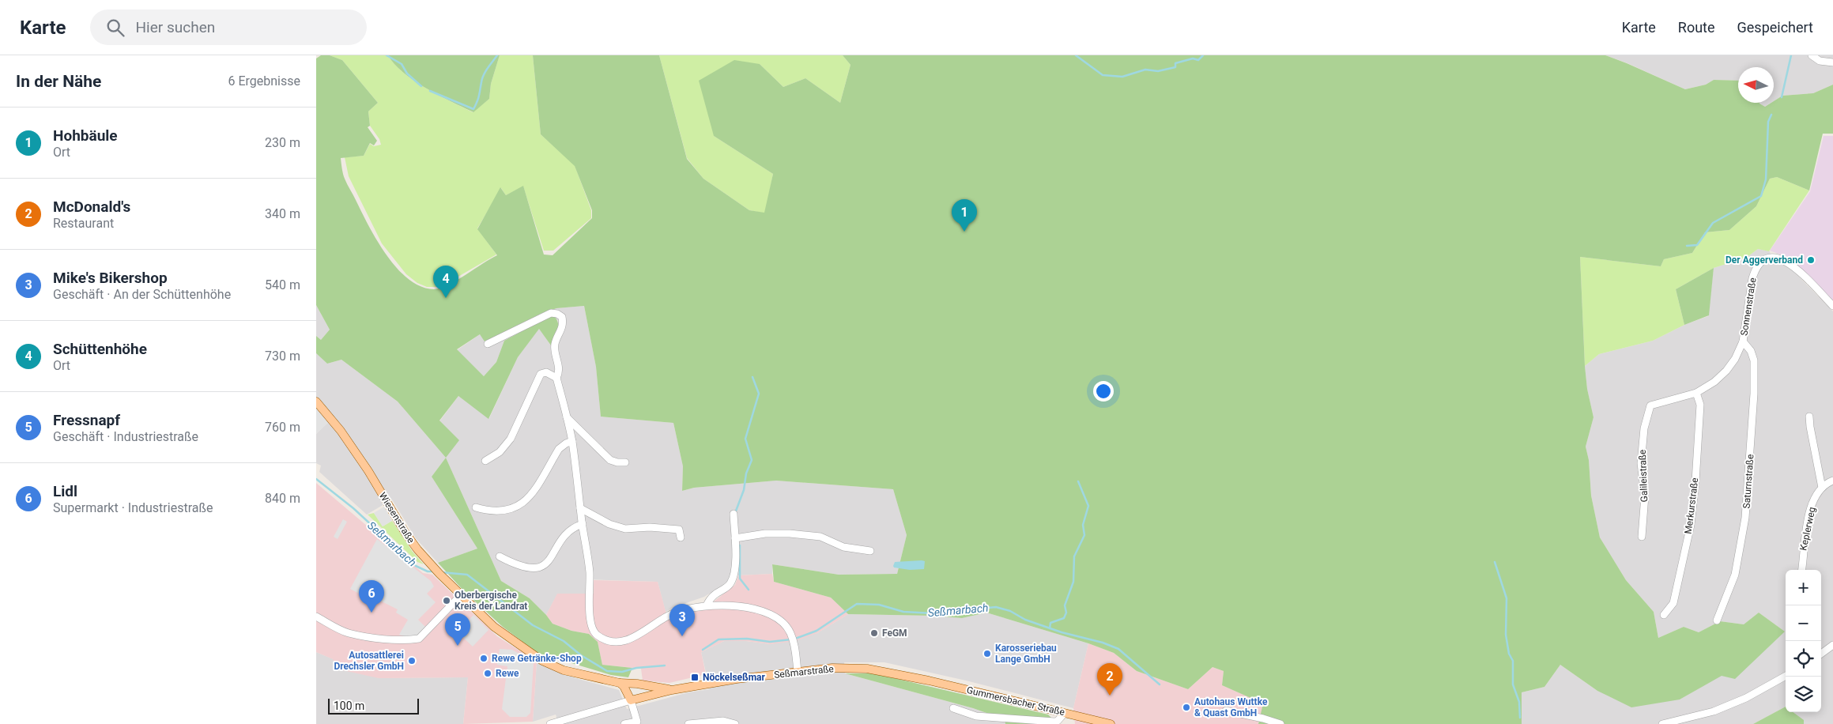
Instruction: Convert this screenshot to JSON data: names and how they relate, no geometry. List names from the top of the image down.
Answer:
{
  "streets": {
    "main road": ["Wiesenstraße", "Seßmarstraße", "Gummersbacher Straße"],
    "street": [
      "Sonnenstraße",
      "Galileistraße",
      "Saturnstraße",
      "Merkurstraße",
      "Keplerweg"
    ]
  },
  "crossings": [
    ["Sonnenstraße", "Galileistraße"],
    ["Sonnenstraße", "Saturnstraße"],
    ["Sonnenstraße", "Merkurstraße"],
    ["Wiesenstraße", "Seßmarstraße"],
    ["Seßmarstraße", "Gummersbacher Straße"]
  ],
  "water": ["Seßmarbach"],
  "places": {
    "other": [
      "Der Aggerverband",
      "Oberbergische Kreis der Landrat",
      "FeGM",
      "Karosseriebau Lange GmbH",
      "Rewe Getränke-Shop",
      "Autosattlerei Drechsler GmbH",
      "Rewe",
      "Autohaus Wuttke & Quast GmbH"
    ],
    "transit": ["Nöckelseßmar"]
  },
  "scale_bar": "100 m",
  "north": "left",
  "page": {
    "header": "Karte",
    "search": "Hier suchen",
    "nav": ["Karte", "Route", "Gespeichert"],
    "heading": ["In der Nähe", "6 Ergebnisse"],
    "list": [
      {
        "mark": "1",
        "name": "Hohbäule",
        "note": "Ort",
        "value": "230 m"
      },
      {
        "mark": "2",
        "name": "McDonald's",
        "note": "Restaurant",
        "value": "340 m"
      },
      {
        "mark": "3",
        "name": "Mike's Bikershop",
        "note": "Geschäft · An der Schüttenhöhe",
        "value": "540 m"
      },
      {
        "mark": "4",
        "name": "Schüttenhöhe",
        "note": "Ort",
        "value": "730 m"
      },
      {
        "mark": "5",
        "name": "Fressnapf",
        "note": "Geschäft · Industriestraße",
        "value": "760 m"
      },
      {
        "mark": "6",
        "name": "Lidl",
        "note": "Supermarkt · Industriestraße",
        "value": "840 m"
      }
    ],
    "pins": [
      "1",
      "4",
      "6",
      "3",
      "5",
      "2"
    ],
    "map_buttons": ["+", "−"],
    "scale": "100 m"
  }
}
